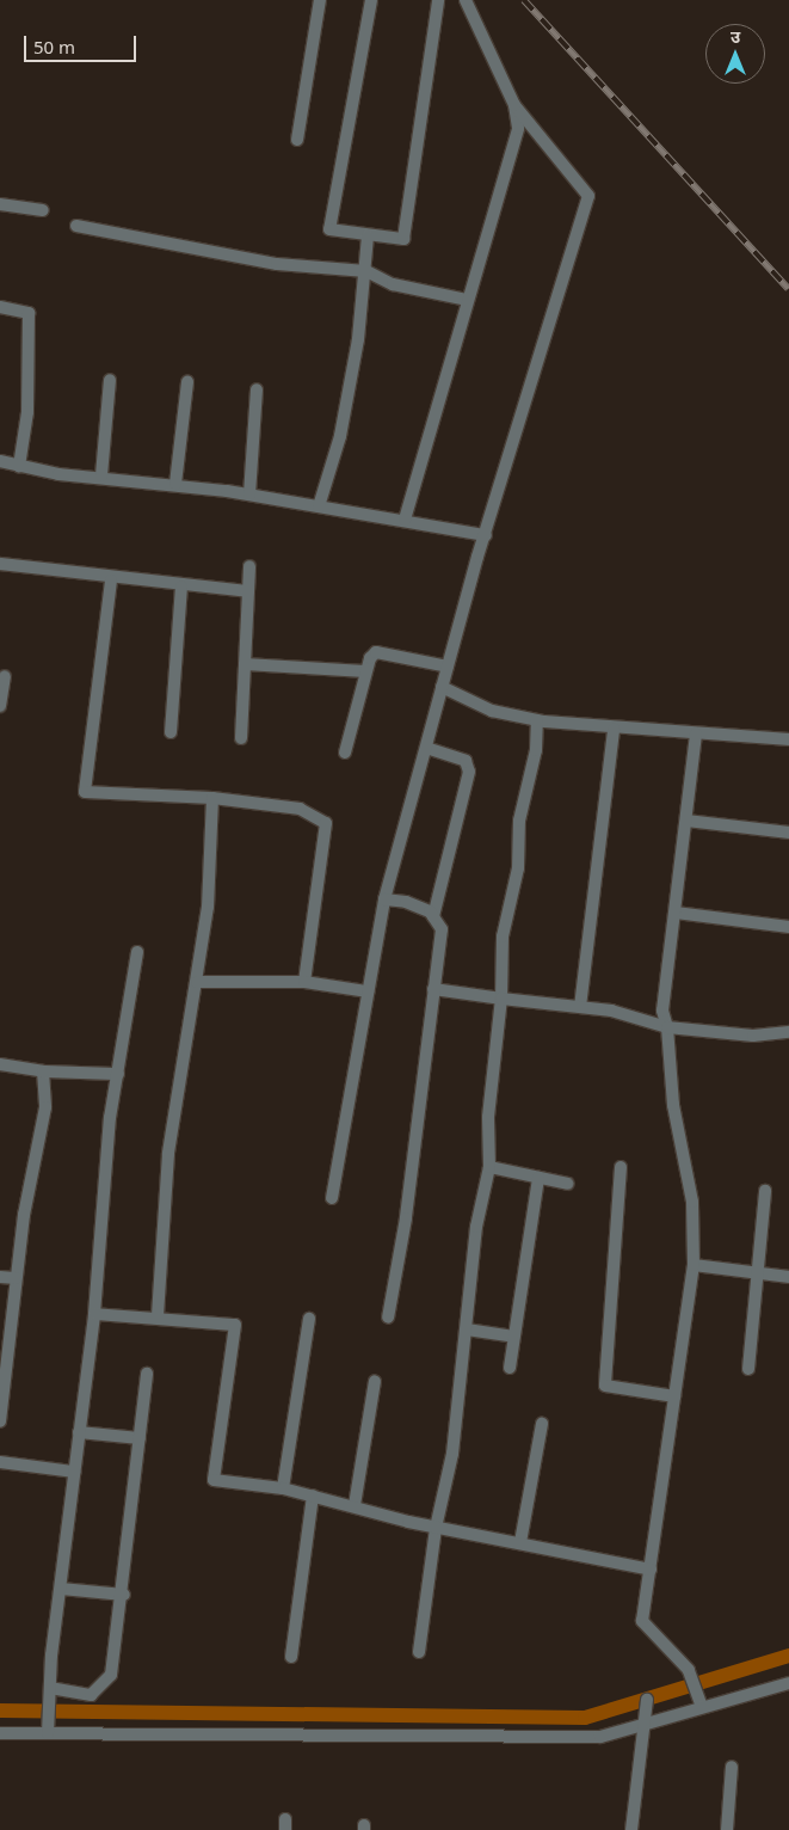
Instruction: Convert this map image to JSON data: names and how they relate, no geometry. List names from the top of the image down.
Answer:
{
  "scale_bar": "50 m",
  "north": "top"
}
